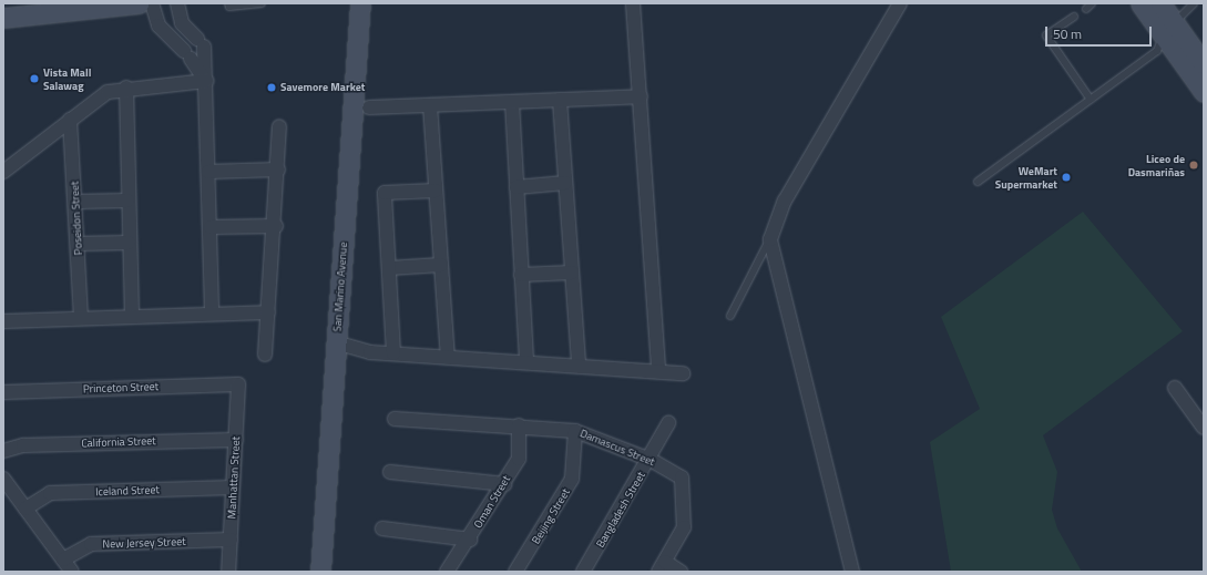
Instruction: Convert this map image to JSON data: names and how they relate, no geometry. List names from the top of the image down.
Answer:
{
  "streets": {
    "main road": ["San Marino Avenue"],
    "street": [
      "Poseidon Street",
      "Princeton Street",
      "California Street",
      "Damascus Street",
      "Manhattan Street",
      "Iceland Street",
      "Oman Street",
      "Bangladesh Street",
      "Beijing Street",
      "New Jersey Street"
    ]
  },
  "crossings": [
    ["Princeton Street", "Manhattan Street"],
    ["California Street", "Manhattan Street"],
    ["Damascus Street", "Oman Street"],
    ["Damascus Street", "Bangladesh Street"],
    ["Damascus Street", "Beijing Street"],
    ["Manhattan Street", "Iceland Street"],
    ["Manhattan Street", "New Jersey Street"]
  ],
  "places": [
    "Vista Mall Salawag",
    "Savemore Market",
    "Liceo de Dasmariñas",
    "WeMart Supermarket"
  ],
  "scale_bar": "50 m"
}
